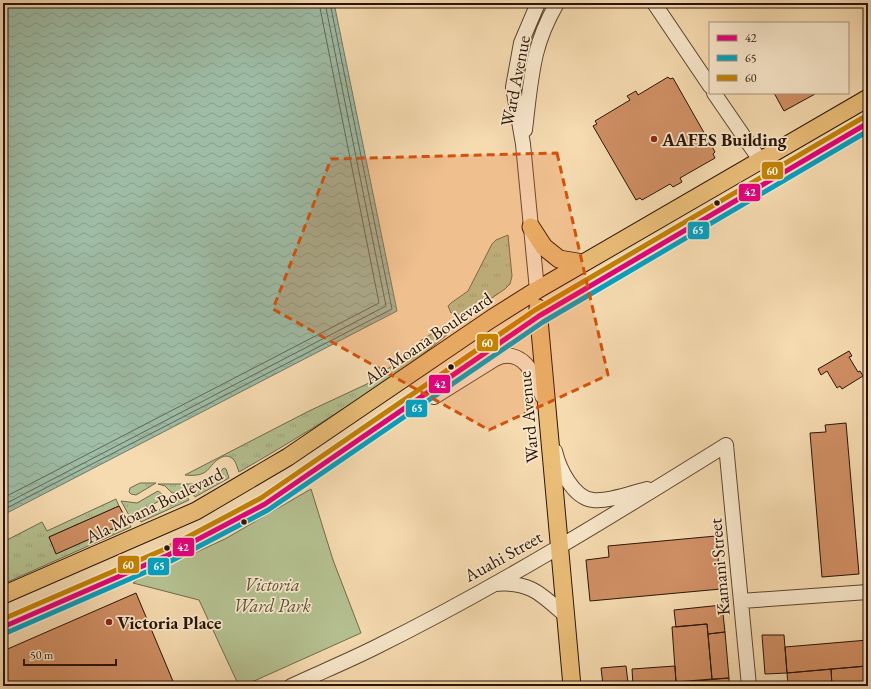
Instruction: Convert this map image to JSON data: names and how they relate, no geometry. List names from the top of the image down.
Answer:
{
  "streets": {
    "main road": ["Ward Avenue", "Ala Moana Boulevard"],
    "street": ["Auahi Street", "Kamani Street"]
  },
  "crossings": [
    ["Ward Avenue", "Ala Moana Boulevard"],
    ["Ward Avenue", "Auahi Street"],
    ["Auahi Street", "Kamani Street"]
  ],
  "parks": ["Victoria Ward Park"],
  "places": ["AAFES Building", "Victoria Place"],
  "lines": ["transit line 60", "transit line 42", "transit line 65"],
  "legend": ["42", "65", "60"],
  "scale_bar": "50 m"
}
